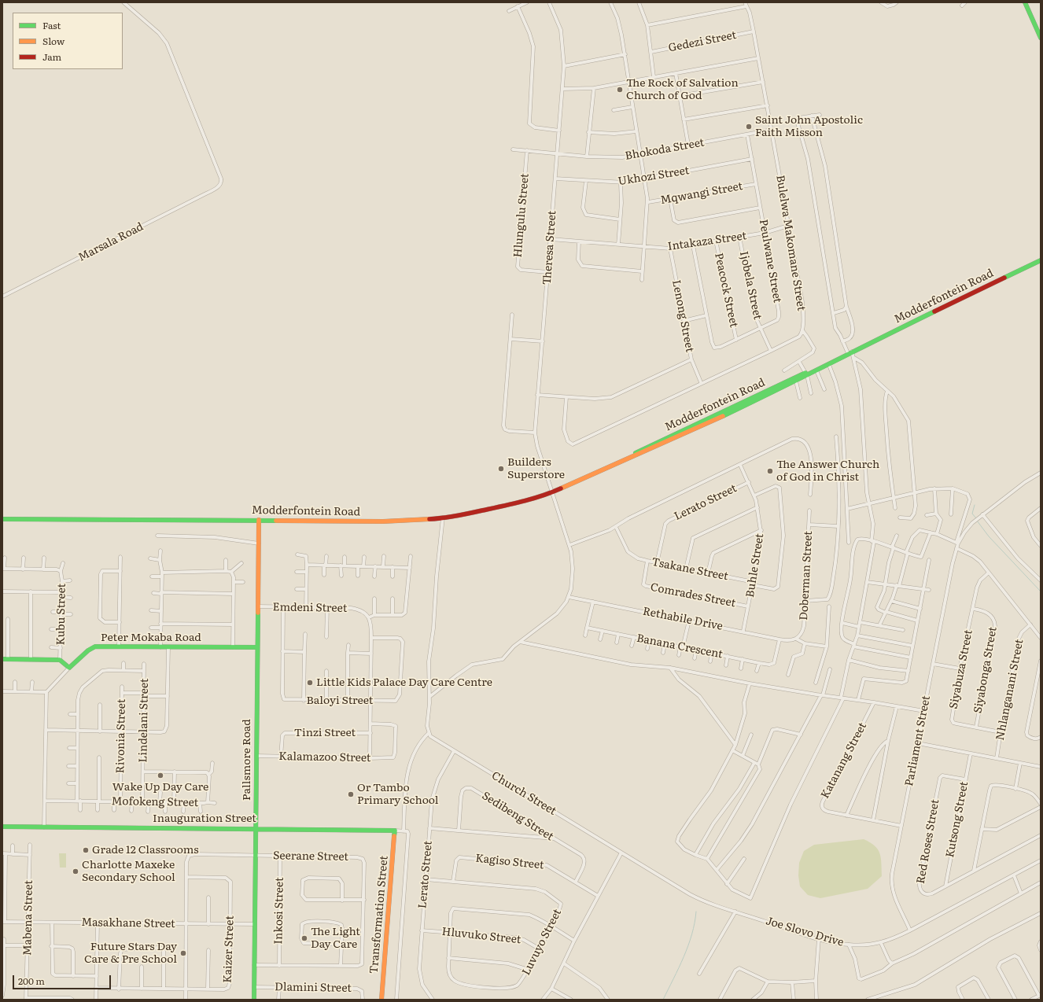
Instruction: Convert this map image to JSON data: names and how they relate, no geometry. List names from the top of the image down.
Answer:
{
  "streets": {
    "street": [
      "Gedezi Street",
      "Bhokoda Street",
      "Ukhozi Street",
      "Mqwangi Street",
      "Hlungulu Street",
      "Intakaza Street",
      "Marsala Road",
      "Bulelwa Makomane Street",
      "Theresa Street",
      "Peulwane Street",
      "Ijobela Street",
      "Peacock Street",
      "Modderfontein Road",
      "Lenong Street",
      "Lerato Street",
      "Buhle Street",
      "Tsakane Street",
      "Doberman Street",
      "Comrades Street",
      "Emdeni Street",
      "Kubu Street",
      "Rethabile Drive",
      "Peter Mokaba Road",
      "Banana Crescent",
      "Siyabuza Street",
      "Siyabonga Street",
      "Nhlanganani Street",
      "Baloyi Street",
      "Lindelani Street",
      "Tinzi Street",
      "Rivonia Street",
      "Parliament Street",
      "Kalamazoo Street",
      "Pallsmore Road",
      "Katanang Street",
      "Church Street",
      "Mofokeng Street",
      "Sedibeng Street",
      "Inauguration Street",
      "Kutsong Street",
      "Red Roses Street",
      "Seerane Street",
      "Kagiso Street",
      "Inkosi Street",
      "Transformation Street",
      "Mabena Street",
      "Masakhane Street",
      "Joe Slovo Drive",
      "Hluvuko Street",
      "Luvuyo Street",
      "Kaizer Street",
      "Dlamini Street"
    ]
  },
  "crossings": [
    ["Gedezi Street", "Bulelwa Makomane Street"],
    ["Bhokoda Street", "Bulelwa Makomane Street"],
    ["Bhokoda Street", "Theresa Street"],
    ["Bhokoda Street", "Peulwane Street"],
    ["Ukhozi Street", "Theresa Street"],
    ["Ukhozi Street", "Peulwane Street"],
    ["Mqwangi Street", "Peulwane Street"],
    ["Hlungulu Street", "Theresa Street"],
    ["Intakaza Street", "Bulelwa Makomane Street"],
    ["Intakaza Street", "Theresa Street"],
    ["Intakaza Street", "Peulwane Street"],
    ["Intakaza Street", "Ijobela Street"],
    ["Intakaza Street", "Peacock Street"],
    ["Intakaza Street", "Lenong Street"],
    ["Theresa Street", "Modderfontein Road"],
    ["Theresa Street", "Rethabile Drive"],
    ["Peulwane Street", "Ijobela Street"],
    ["Peulwane Street", "Peacock Street"],
    ["Modderfontein Road", "Pallsmore Road"],
    ["Lerato Street", "Buhle Street"],
    ["Lerato Street", "Tsakane Street"],
    ["Lerato Street", "Church Street"],
    ["Lerato Street", "Hluvuko Street"],
    ["Lerato Street", "Luvuyo Street"],
    ["Buhle Street", "Tsakane Street"],
    ["Buhle Street", "Comrades Street"],
    ["Buhle Street", "Rethabile Drive"],
    ["Tsakane Street", "Comrades Street"],
    ["Doberman Street", "Rethabile Drive"],
    ["Emdeni Street", "Baloyi Street"],
    ["Emdeni Street", "Pallsmore Road"],
    ["Rethabile Drive", "Banana Crescent"],
    ["Peter Mokaba Road", "Pallsmore Road"],
    ["Siyabuza Street", "Siyabonga Street"],
    ["Siyabuza Street", "Nhlanganani Street"],
    ["Lindelani Street", "Rivonia Street"],
    ["Lindelani Street", "Mofokeng Street"],
    ["Tinzi Street", "Kalamazoo Street"],
    ["Rivonia Street", "Mofokeng Street"],
    ["Parliament Street", "Katanang Street"],
    ["Parliament Street", "Joe Slovo Drive"],
    ["Kalamazoo Street", "Pallsmore Road"],
    ["Pallsmore Road", "Inauguration Street"],
    ["Pallsmore Road", "Seerane Street"],
    ["Pallsmore Road", "Masakhane Street"],
    ["Pallsmore Road", "Dlamini Street"],
    ["Church Street", "Joe Slovo Drive"],
    ["Sedibeng Street", "Kagiso Street"],
    ["Inauguration Street", "Transformation Street"],
    ["Kutsong Street", "Red Roses Street"],
    ["Seerane Street", "Inkosi Street"],
    ["Seerane Street", "Masakhane Street"],
    ["Seerane Street", "Kaizer Street"],
    ["Kagiso Street", "Luvuyo Street"],
    ["Mabena Street", "Masakhane Street"],
    ["Masakhane Street", "Kaizer Street"],
    ["Hluvuko Street", "Luvuyo Street"]
  ],
  "places": [
    "The Rock of Salvation Church of God",
    "Saint John Apostolic Faith Misson",
    "Builders Superstore",
    "The Answer Church of God in Christ",
    "Little Kids Palace Day Care Centre",
    "Wake Up Day Care",
    "Or Tambo Primary School",
    "Grade 12 Classrooms",
    "Charlotte Maxeke Secondary School",
    "The Light Day Care",
    "Future Stars Day Care & Pre School"
  ],
  "legend": ["Fast", "Slow", "Jam"],
  "scale_bar": "200 m"
}
